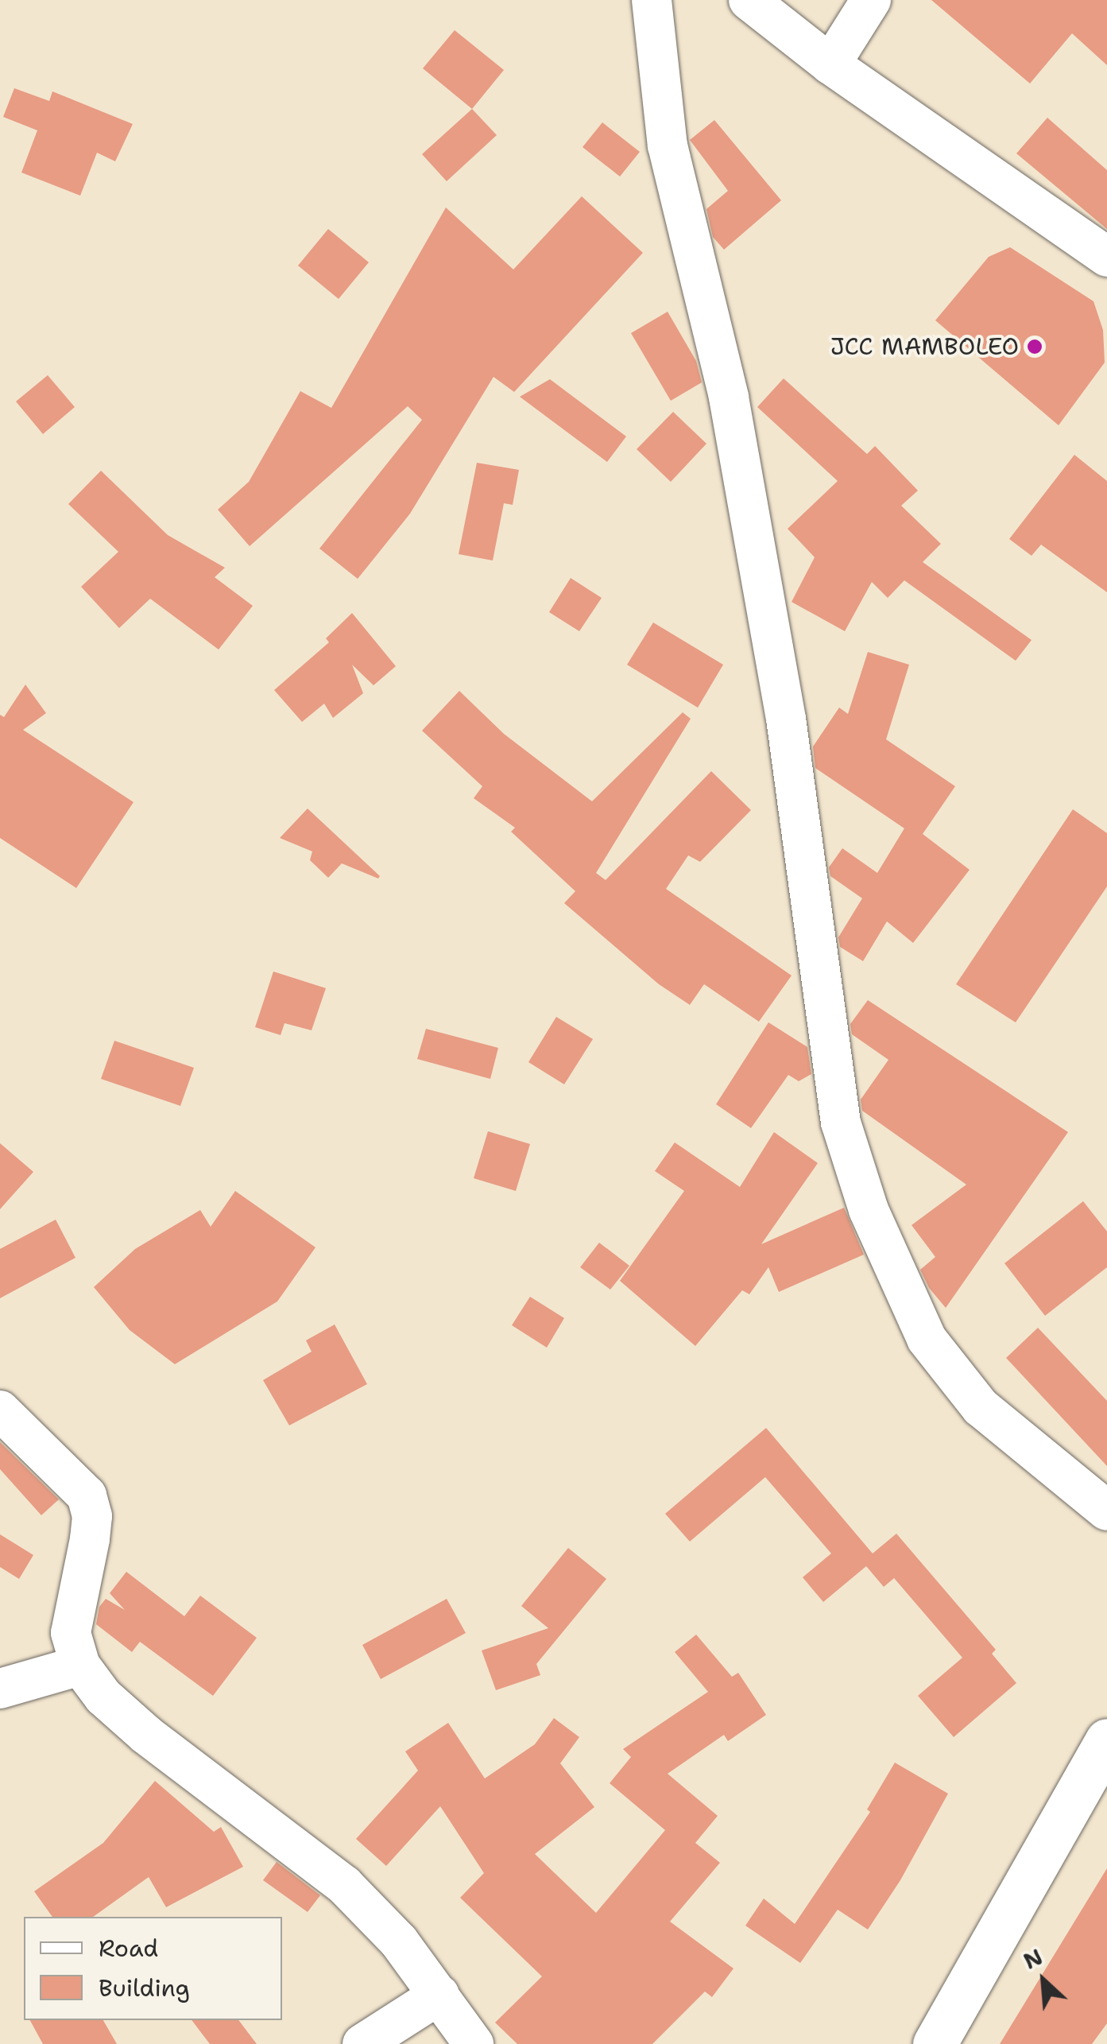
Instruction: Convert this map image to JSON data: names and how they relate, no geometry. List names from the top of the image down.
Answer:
{
  "places": ["JCC MAMBOLEO"],
  "legend": ["Road", "Building"],
  "north": "top left"
}
